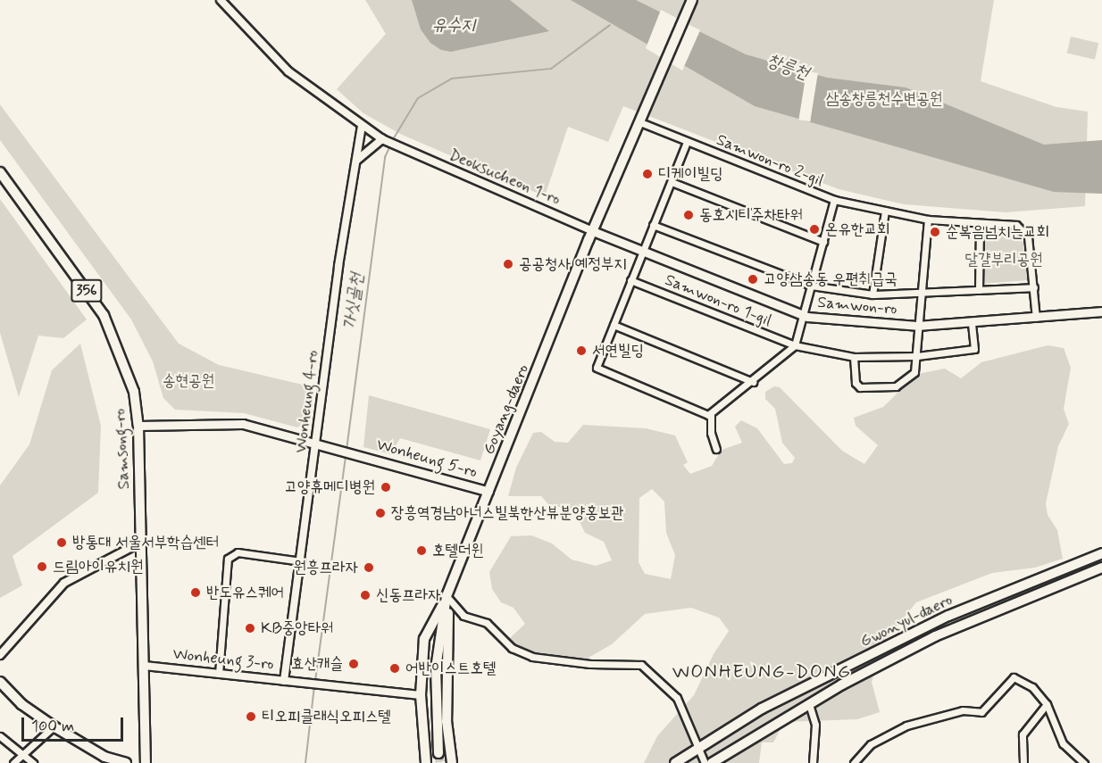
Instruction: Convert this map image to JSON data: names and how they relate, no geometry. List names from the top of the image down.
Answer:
{
  "streets": {
    "main road": [
      "356",
      "Samwon-ro",
      "Goyang-daero",
      "Samsong-ro",
      "Wonheung 5-ro",
      "Gwonyul-daero"
    ],
    "street": [
      "Samwon-ro 2-gil",
      "Deoksucheon 1-ro",
      "Samwon-ro 1-gil",
      "Wonheung 4-ro",
      "Wonheung 3-ro"
    ]
  },
  "crossings": [
    ["Samwon-ro 2-gil", "Samwon-ro"],
    ["Samwon-ro 2-gil", "Goyang-daero"],
    ["Deoksucheon 1-ro", "Samwon-ro"],
    ["Deoksucheon 1-ro", "Goyang-daero"],
    ["Samwon-ro 1-gil", "Samwon-ro"],
    ["Samwon-ro", "Goyang-daero"],
    ["Wonheung 4-ro", "Wonheung 5-ro"],
    ["Wonheung 4-ro", "Wonheung 3-ro"],
    ["Goyang-daero", "Wonheung 5-ro"],
    ["Samsong-ro", "Wonheung 3-ro"]
  ],
  "districts": ["WONHEUNG-DONG"],
  "water": ["유수지", "창릉천", "가싯골천"],
  "parks": ["삼송창릉천수변공원", "달걀부리공원", "송현공원"],
  "places": [
    "디케이빌딩",
    "동호시티주차타워",
    "온유한교회",
    "순복음넘치는교회",
    "공공청사 예정부지",
    "고양삼송동 우편취급국",
    "서연빌딩",
    "고양휴메디병원",
    "장흥역경남아너스빌북한산뷰분양홍보관",
    "방통대 서울서부학습센터",
    "호텔더윈",
    "드림아이유치원",
    "원흥프라자",
    "반도유스퀘어",
    "신동프라자",
    "KB중앙타워",
    "효산캐슬",
    "어반이스트호텔",
    "티오피클래식오피스텔"
  ],
  "scale_bar": "100 m"
}
